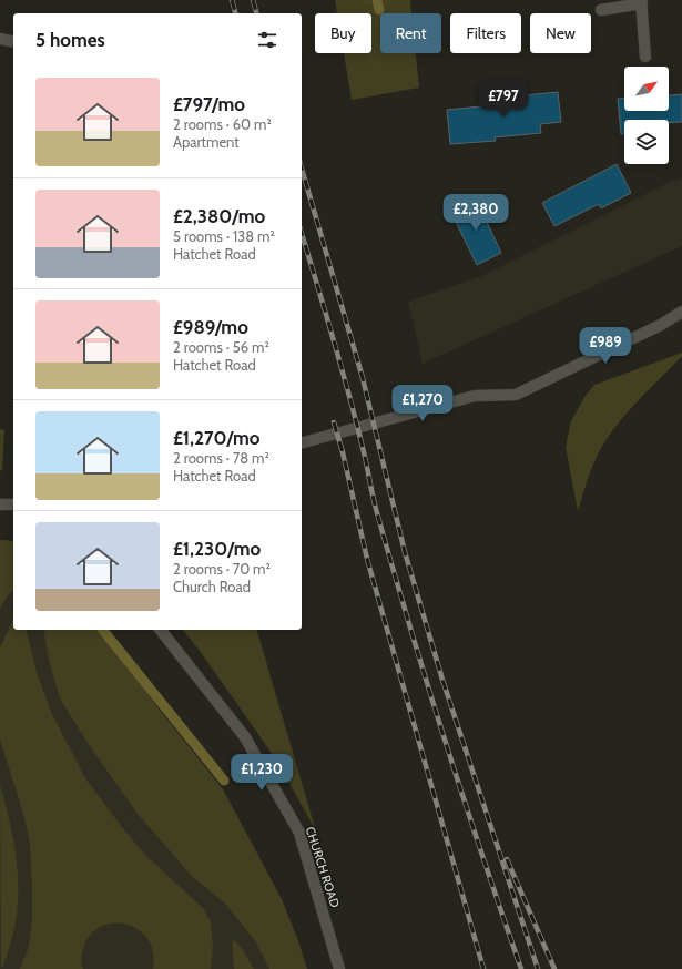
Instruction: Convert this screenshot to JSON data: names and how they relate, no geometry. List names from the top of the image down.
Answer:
{
  "streets": {
    "street": ["CHURCH ROAD"]
  },
  "north": "top right",
  "page": {
    "chip": [
      "Buy",
      "Rent",
      "Filters",
      "New"
    ],
    "heading": "5 homes",
    "list": [
      {
        "name": "£797/mo",
        "note": "2 rooms · 60 m² · Apartment"
      },
      {
        "name": "£2,380/mo",
        "note": "5 rooms · 138 m² · Hatchet Road"
      },
      {
        "name": "£989/mo",
        "note": "2 rooms · 56 m² · Hatchet Road"
      },
      {
        "name": "£1,270/mo",
        "note": "2 rooms · 78 m² · Hatchet Road"
      },
      {
        "name": "£1,230/mo",
        "note": "2 rooms · 70 m² · Church Road"
      }
    ],
    "price": [
      "£797",
      "£2,380",
      "£989",
      "£1,270",
      "£1,230"
    ]
  }
}
